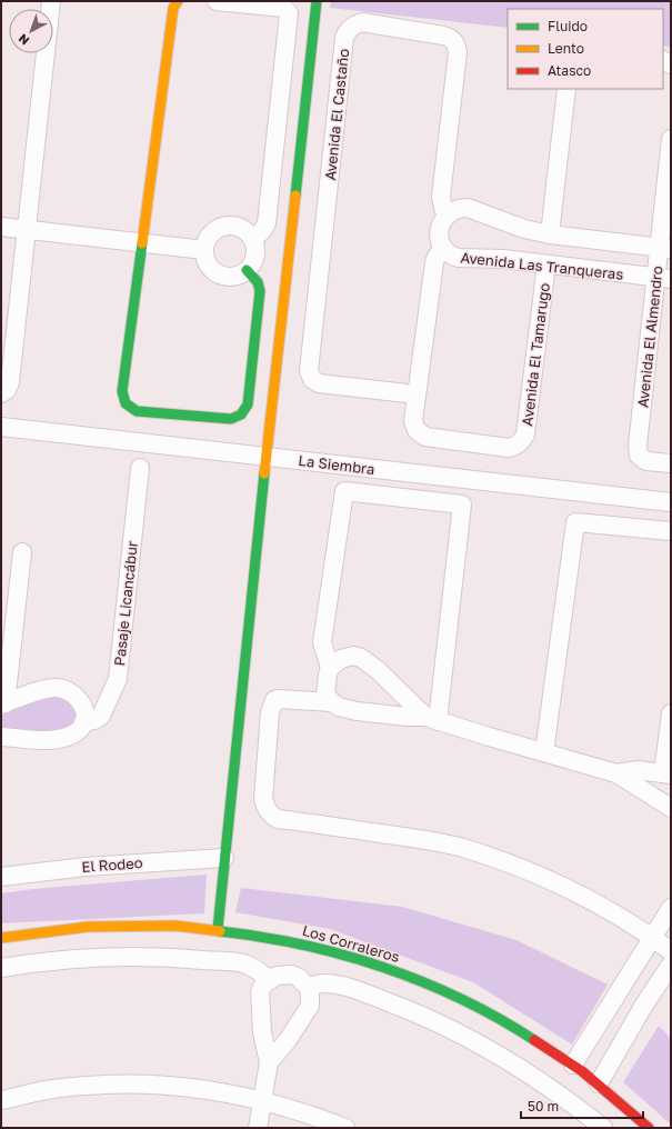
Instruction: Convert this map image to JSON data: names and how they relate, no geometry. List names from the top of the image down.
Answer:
{
  "streets": {
    "street": [
      "Avenida El Castaño",
      "Avenida Las Tranqueras",
      "Avenida El Almendro",
      "Avenida El Tamarugo",
      "La Siembra",
      "Pasaje Licancábur",
      "El Rodeo",
      "Los Corraleros"
    ]
  },
  "crossings": [
    ["Avenida El Castaño", "Avenida Las Tranqueras"],
    ["Avenida El Castaño", "Avenida El Tamarugo"],
    ["Avenida Las Tranqueras", "Avenida El Almendro"],
    ["Avenida Las Tranqueras", "Avenida El Tamarugo"]
  ],
  "legend": ["Fluido", "Lento", "Atasco"],
  "scale_bar": "50 m",
  "north": "bottom left"
}
